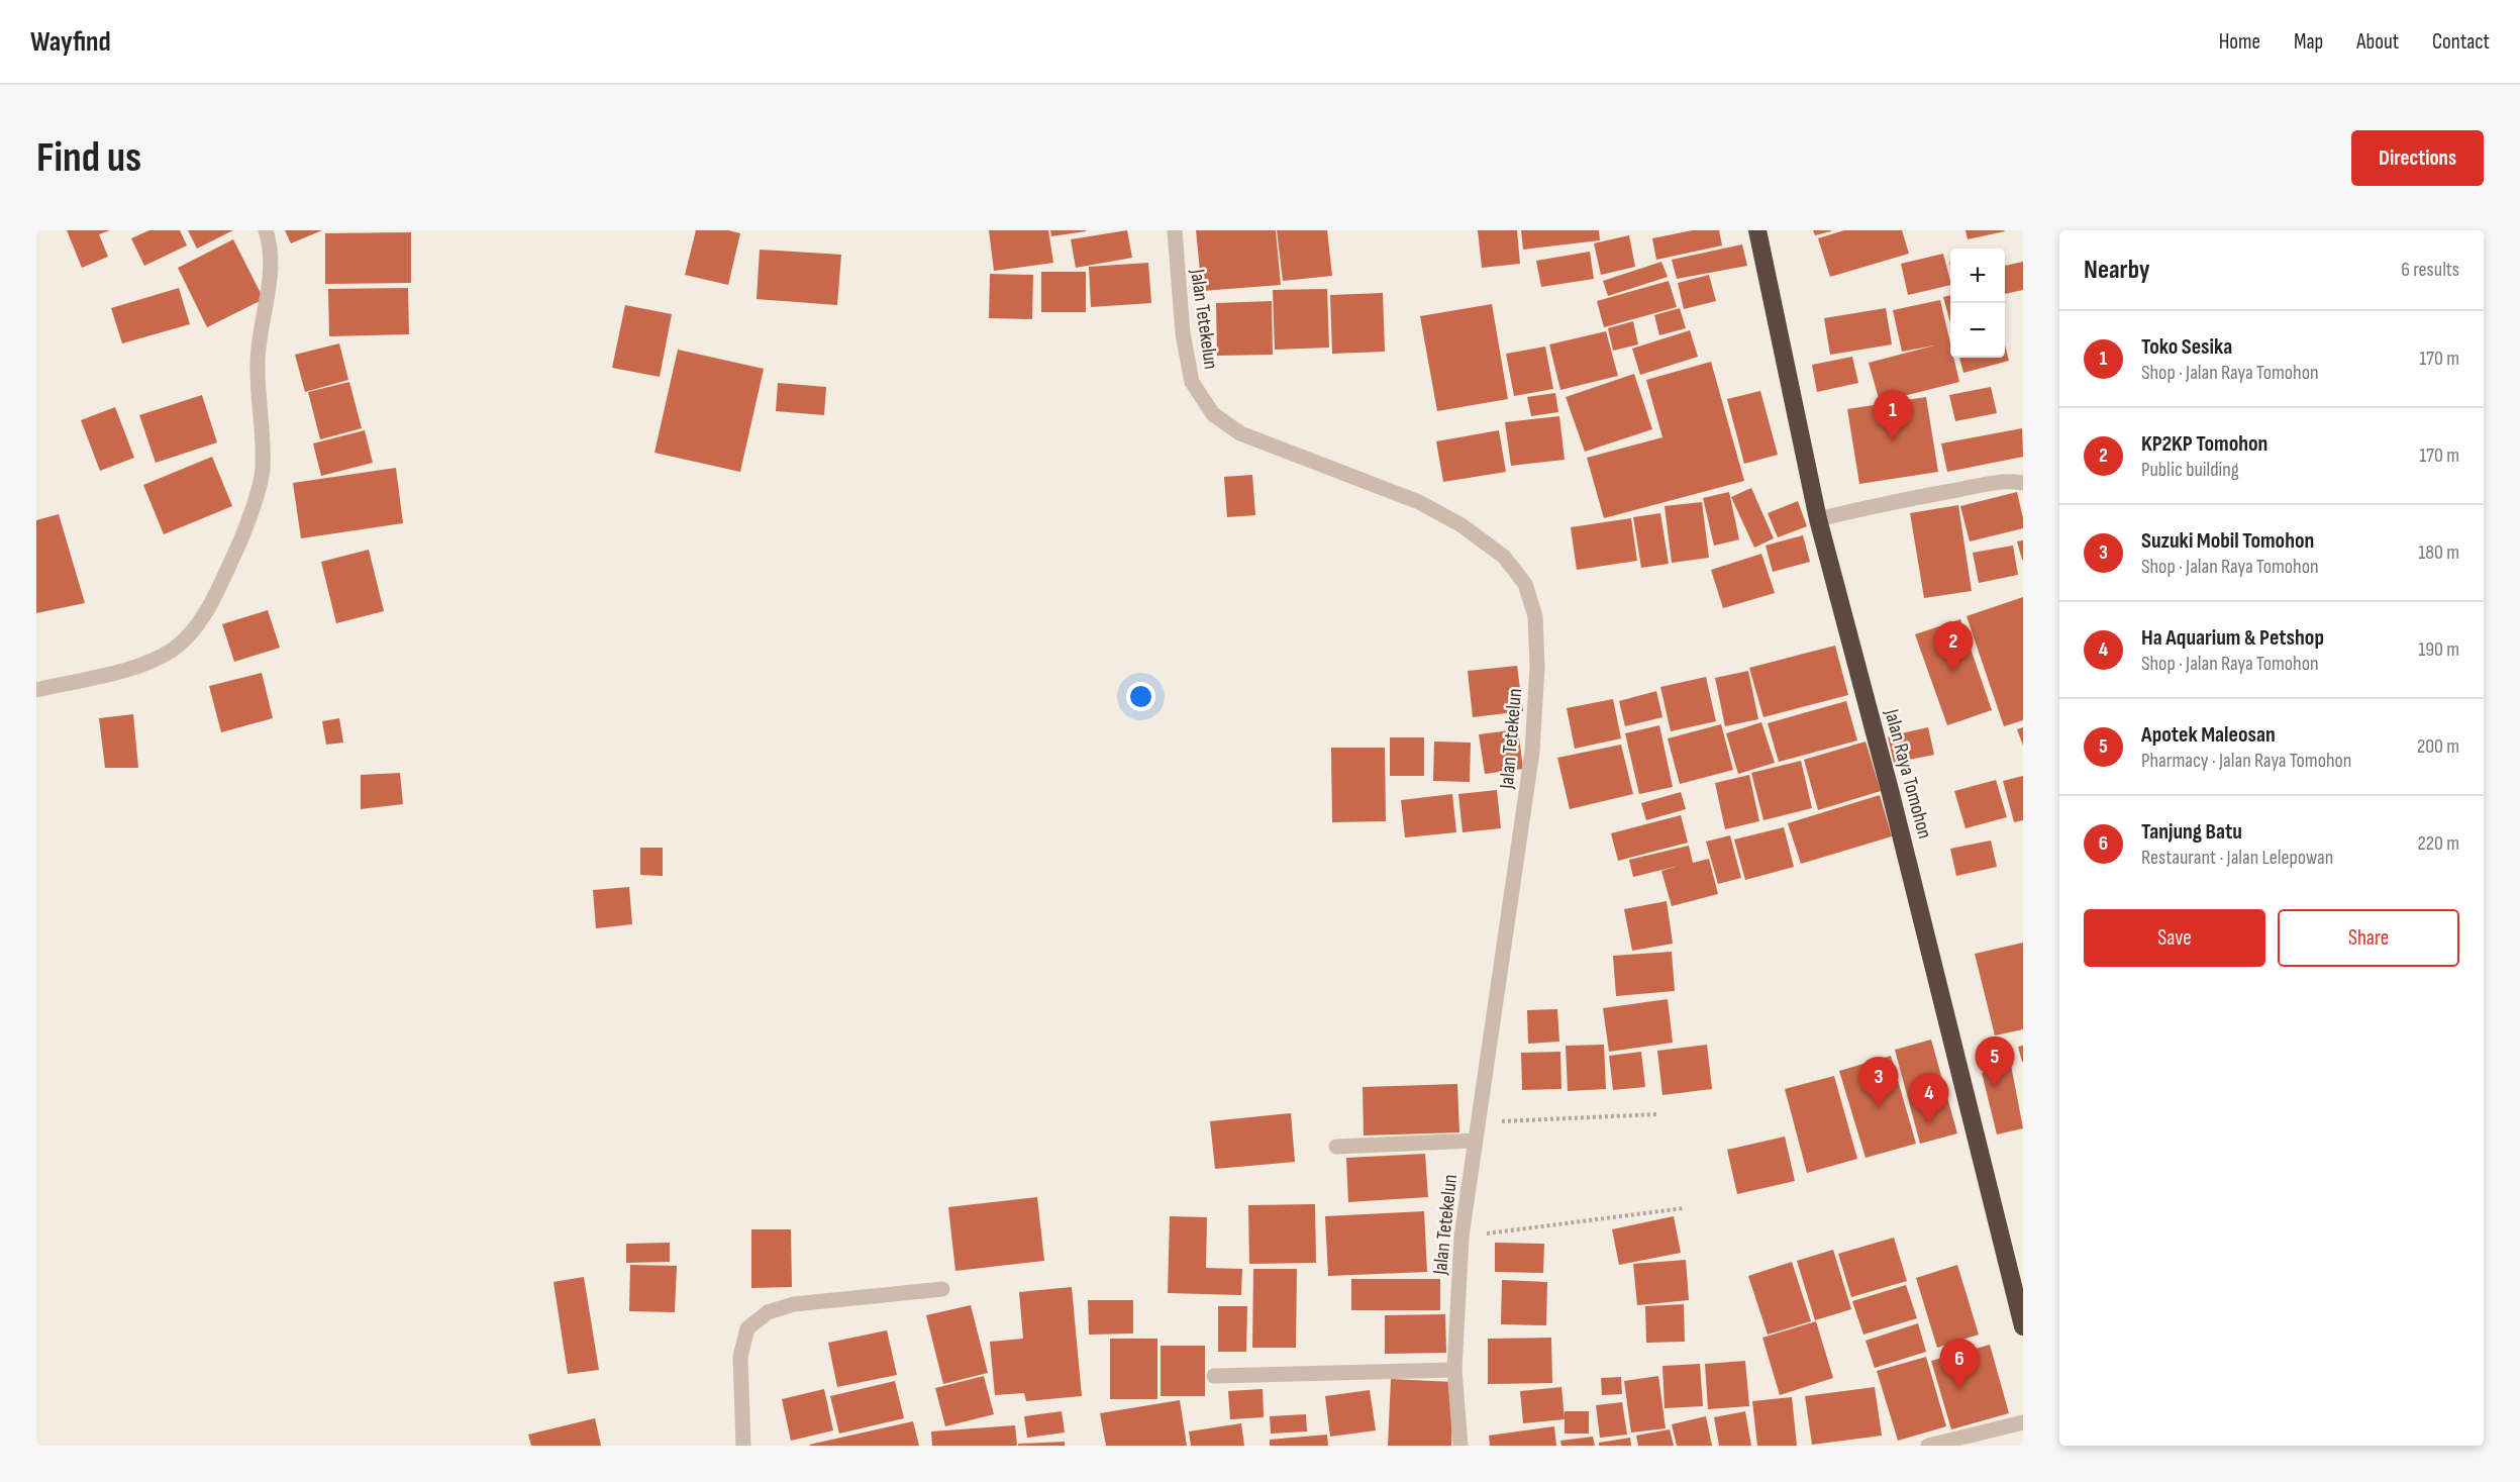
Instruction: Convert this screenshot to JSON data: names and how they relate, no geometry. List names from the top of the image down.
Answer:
{
  "streets": {
    "highway": ["Jalan Raya Tomohon"],
    "street": ["Jalan Tetekelun"]
  },
  "page": {
    "header": "Wayfind",
    "nav": [
      "Home",
      "Map",
      "About",
      "Contact"
    ],
    "buttons": [
      "Directions",
      ["Save", "Share"]
    ],
    "title": "Find us",
    "heading": ["Nearby", "6 results"],
    "map_buttons": ["+", "−"],
    "list": [
      {
        "mark": "1",
        "name": "Toko Sesika",
        "note": "Shop · Jalan Raya Tomohon",
        "value": "170 m"
      },
      {
        "mark": "2",
        "name": "KP2KP Tomohon",
        "note": "Public building",
        "value": "170 m"
      },
      {
        "mark": "3",
        "name": "Suzuki Mobil Tomohon",
        "note": "Shop · Jalan Raya Tomohon",
        "value": "180 m"
      },
      {
        "mark": "4",
        "name": "Ha Aquarium & Petshop",
        "note": "Shop · Jalan Raya Tomohon",
        "value": "190 m"
      },
      {
        "mark": "5",
        "name": "Apotek Maleosan",
        "note": "Pharmacy · Jalan Raya Tomohon",
        "value": "200 m"
      },
      {
        "mark": "6",
        "name": "Tanjung Batu",
        "note": "Restaurant · Jalan Lelepowan",
        "value": "220 m"
      }
    ],
    "pins": [
      "1",
      "2",
      "5",
      "3",
      "4",
      "6"
    ]
  }
}
